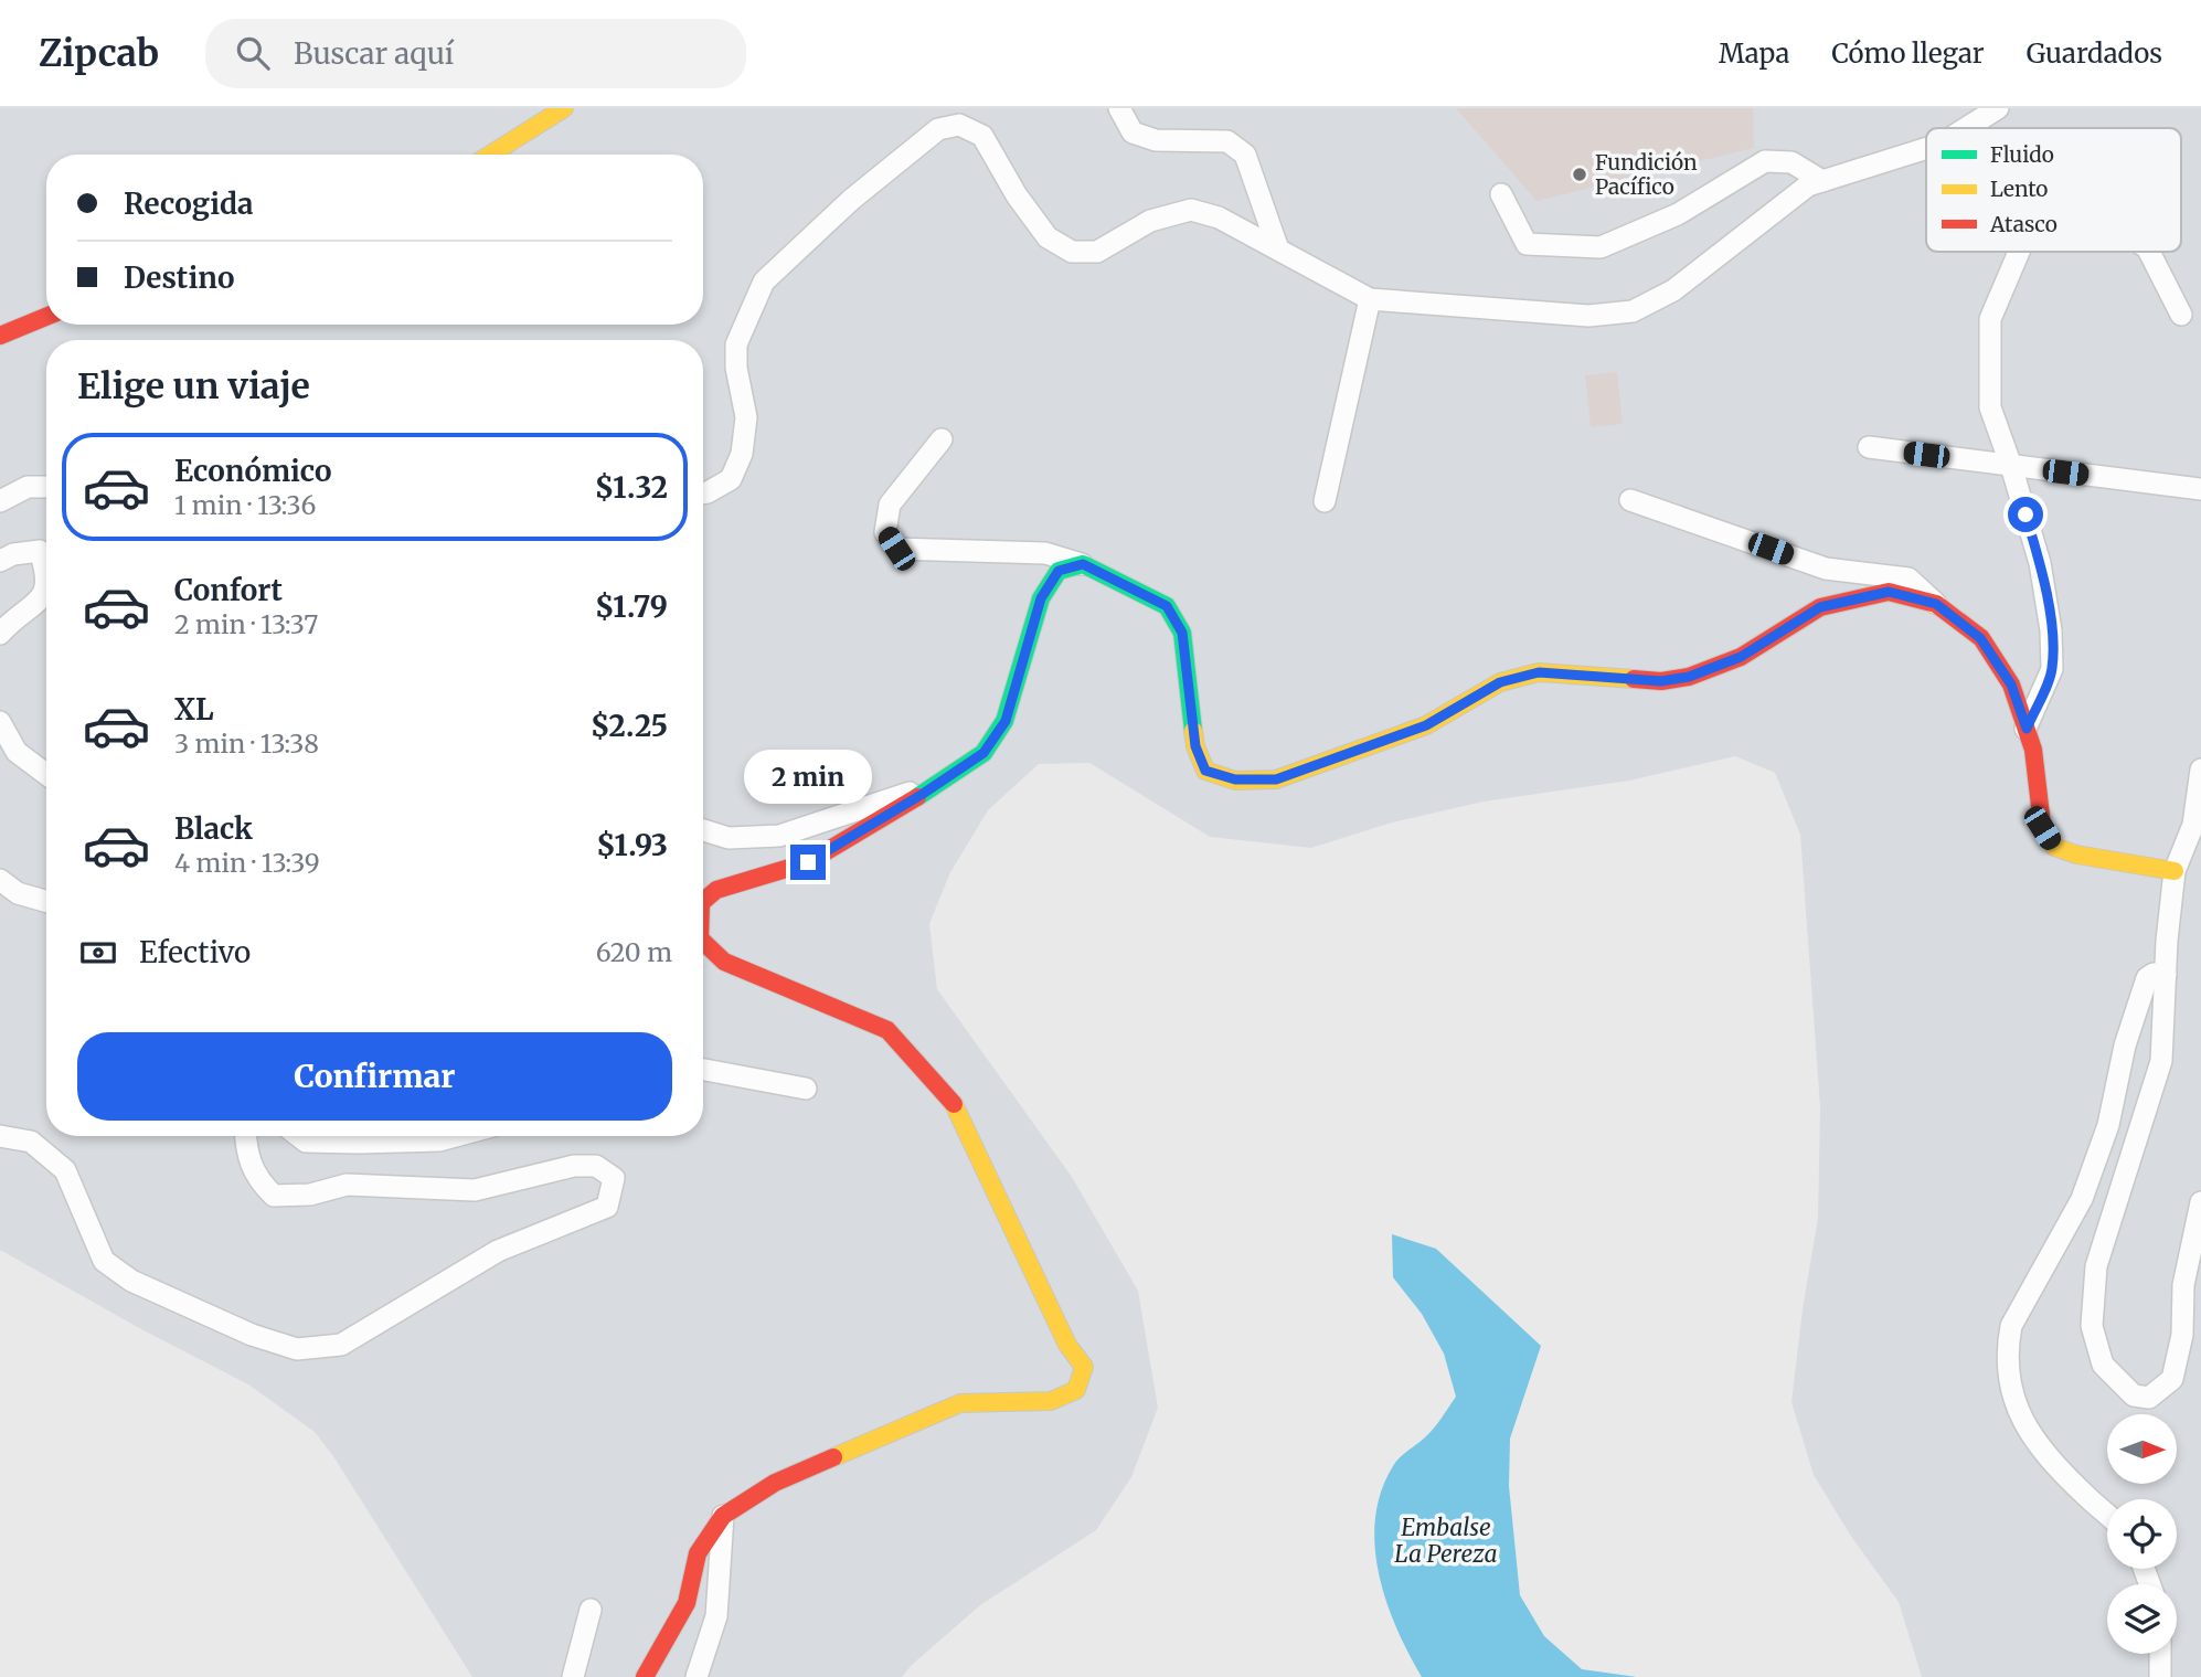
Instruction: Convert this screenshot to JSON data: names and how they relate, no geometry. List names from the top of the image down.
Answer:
{
  "water": ["Embalse La Pereza"],
  "places": ["Fundición Pacífico"],
  "legend": ["Fluido", "Lento", "Atasco"],
  "north": "right",
  "page": {
    "header": "Zipcab",
    "search": "Buscar aquí",
    "nav": ["Mapa", "Cómo llegar", "Guardados"],
    "banner": ["Recogida", "Destino"],
    "heading": "Elige un viaje",
    "list": [
      {
        "name": "Económico",
        "note": "1 min · 13:36",
        "value": "$1.32"
      },
      {
        "name": "Confort",
        "note": "2 min · 13:37",
        "value": "$1.79"
      },
      {
        "name": "XL",
        "note": "3 min · 13:38",
        "value": "$2.25"
      },
      {
        "name": "Black",
        "note": "4 min · 13:39",
        "value": "$1.93"
      }
    ],
    "bubble": "2 min",
    "pay": ["Efectivo", "620 m"],
    "buttons": "Confirmar"
  }
}
